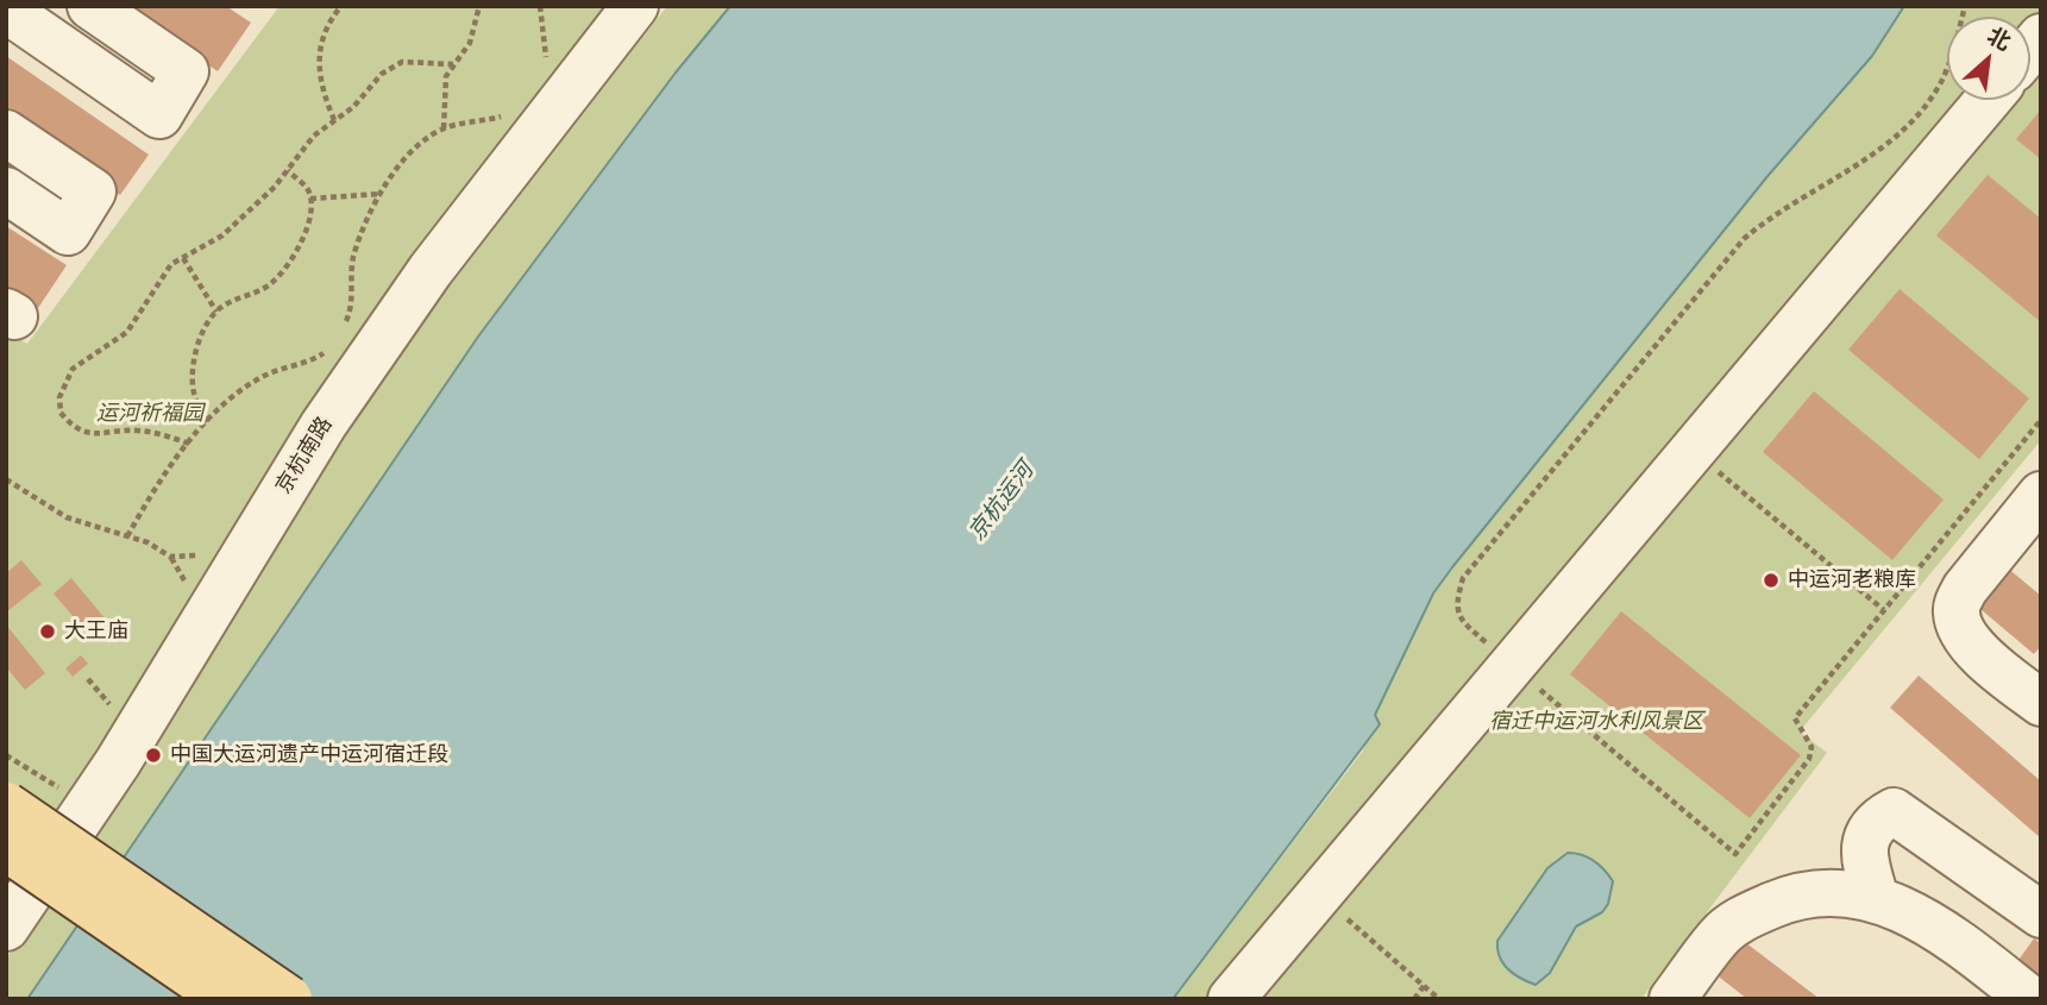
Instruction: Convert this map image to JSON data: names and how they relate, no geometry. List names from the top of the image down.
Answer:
{
  "streets": {
    "street": ["京杭南路"]
  },
  "water": ["京杭运河"],
  "parks": ["运河祈福园", "宿迁中运河水利风景区"],
  "places": ["中运河老粮库", "大王庙", "中国大运河遗产中运河宿迁段"],
  "north": "top right"
}
